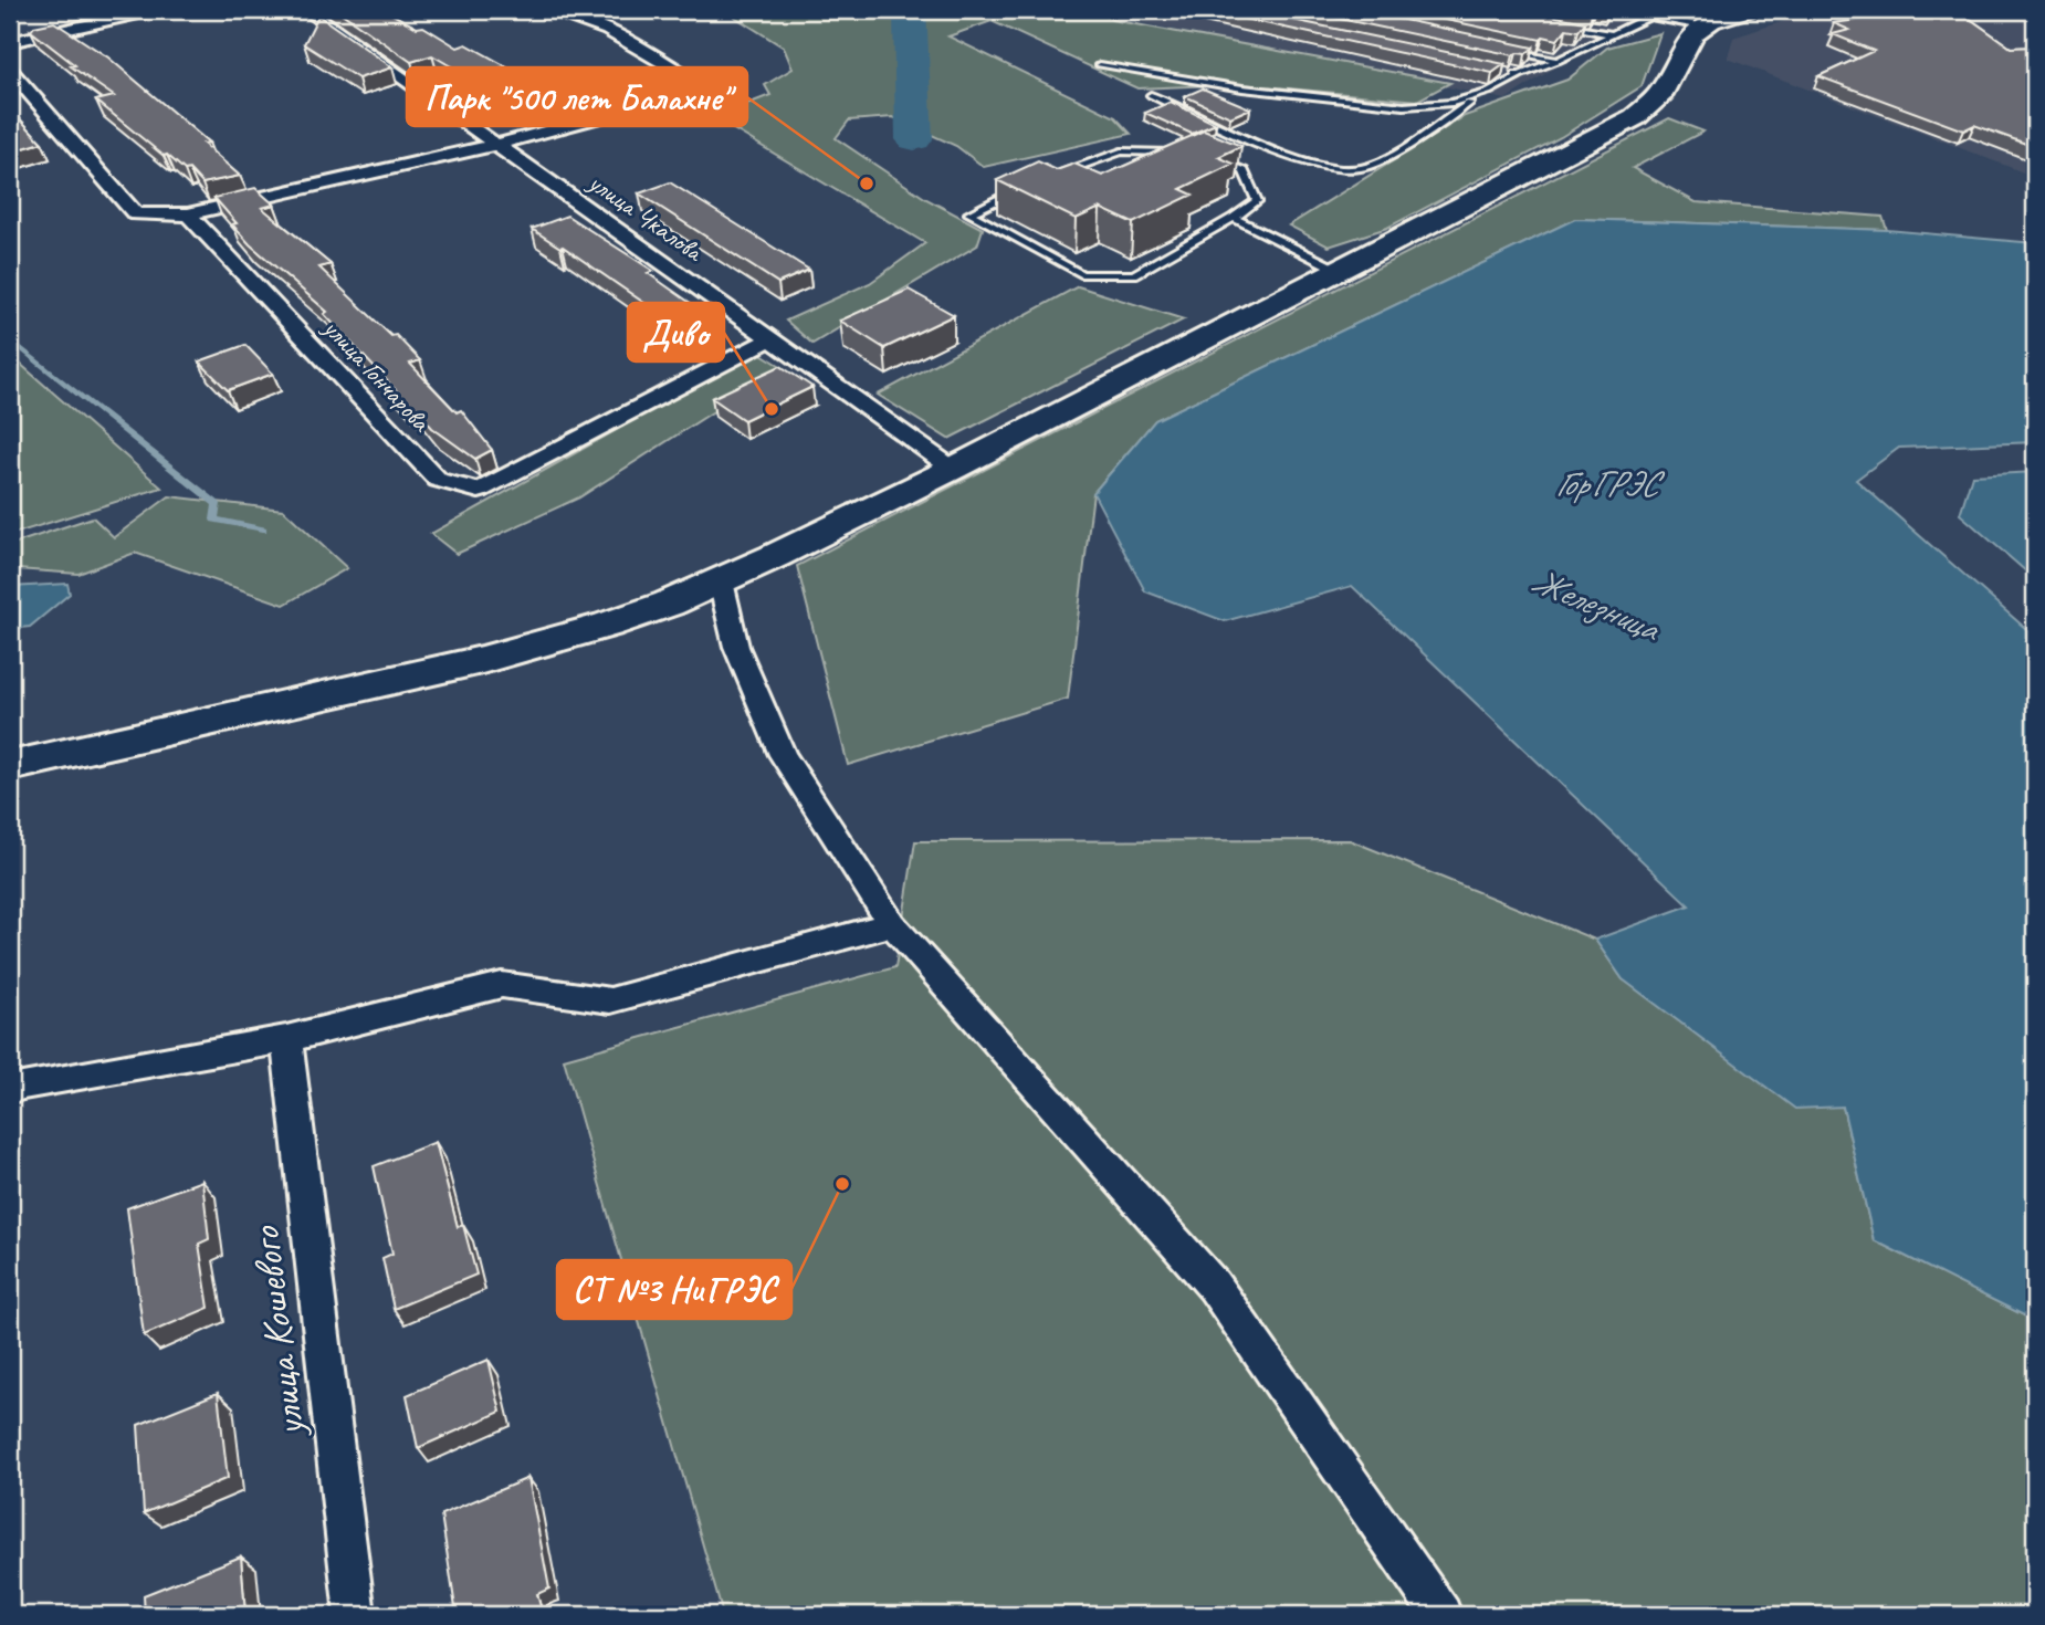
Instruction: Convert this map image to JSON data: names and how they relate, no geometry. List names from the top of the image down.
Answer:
{
  "streets": {
    "street": ["улица Чкалова", "улица Гончарова", "улица Кошевого"]
  },
  "crossings": [
    ["улица Чкалова", "улица Гончарова"]
  ],
  "water": ["ГорГРЭС", "Железница"],
  "places": ["Парк \"500 лет Балахне\"", "Диво", "СТ №3 НиГРЭС"]
}
